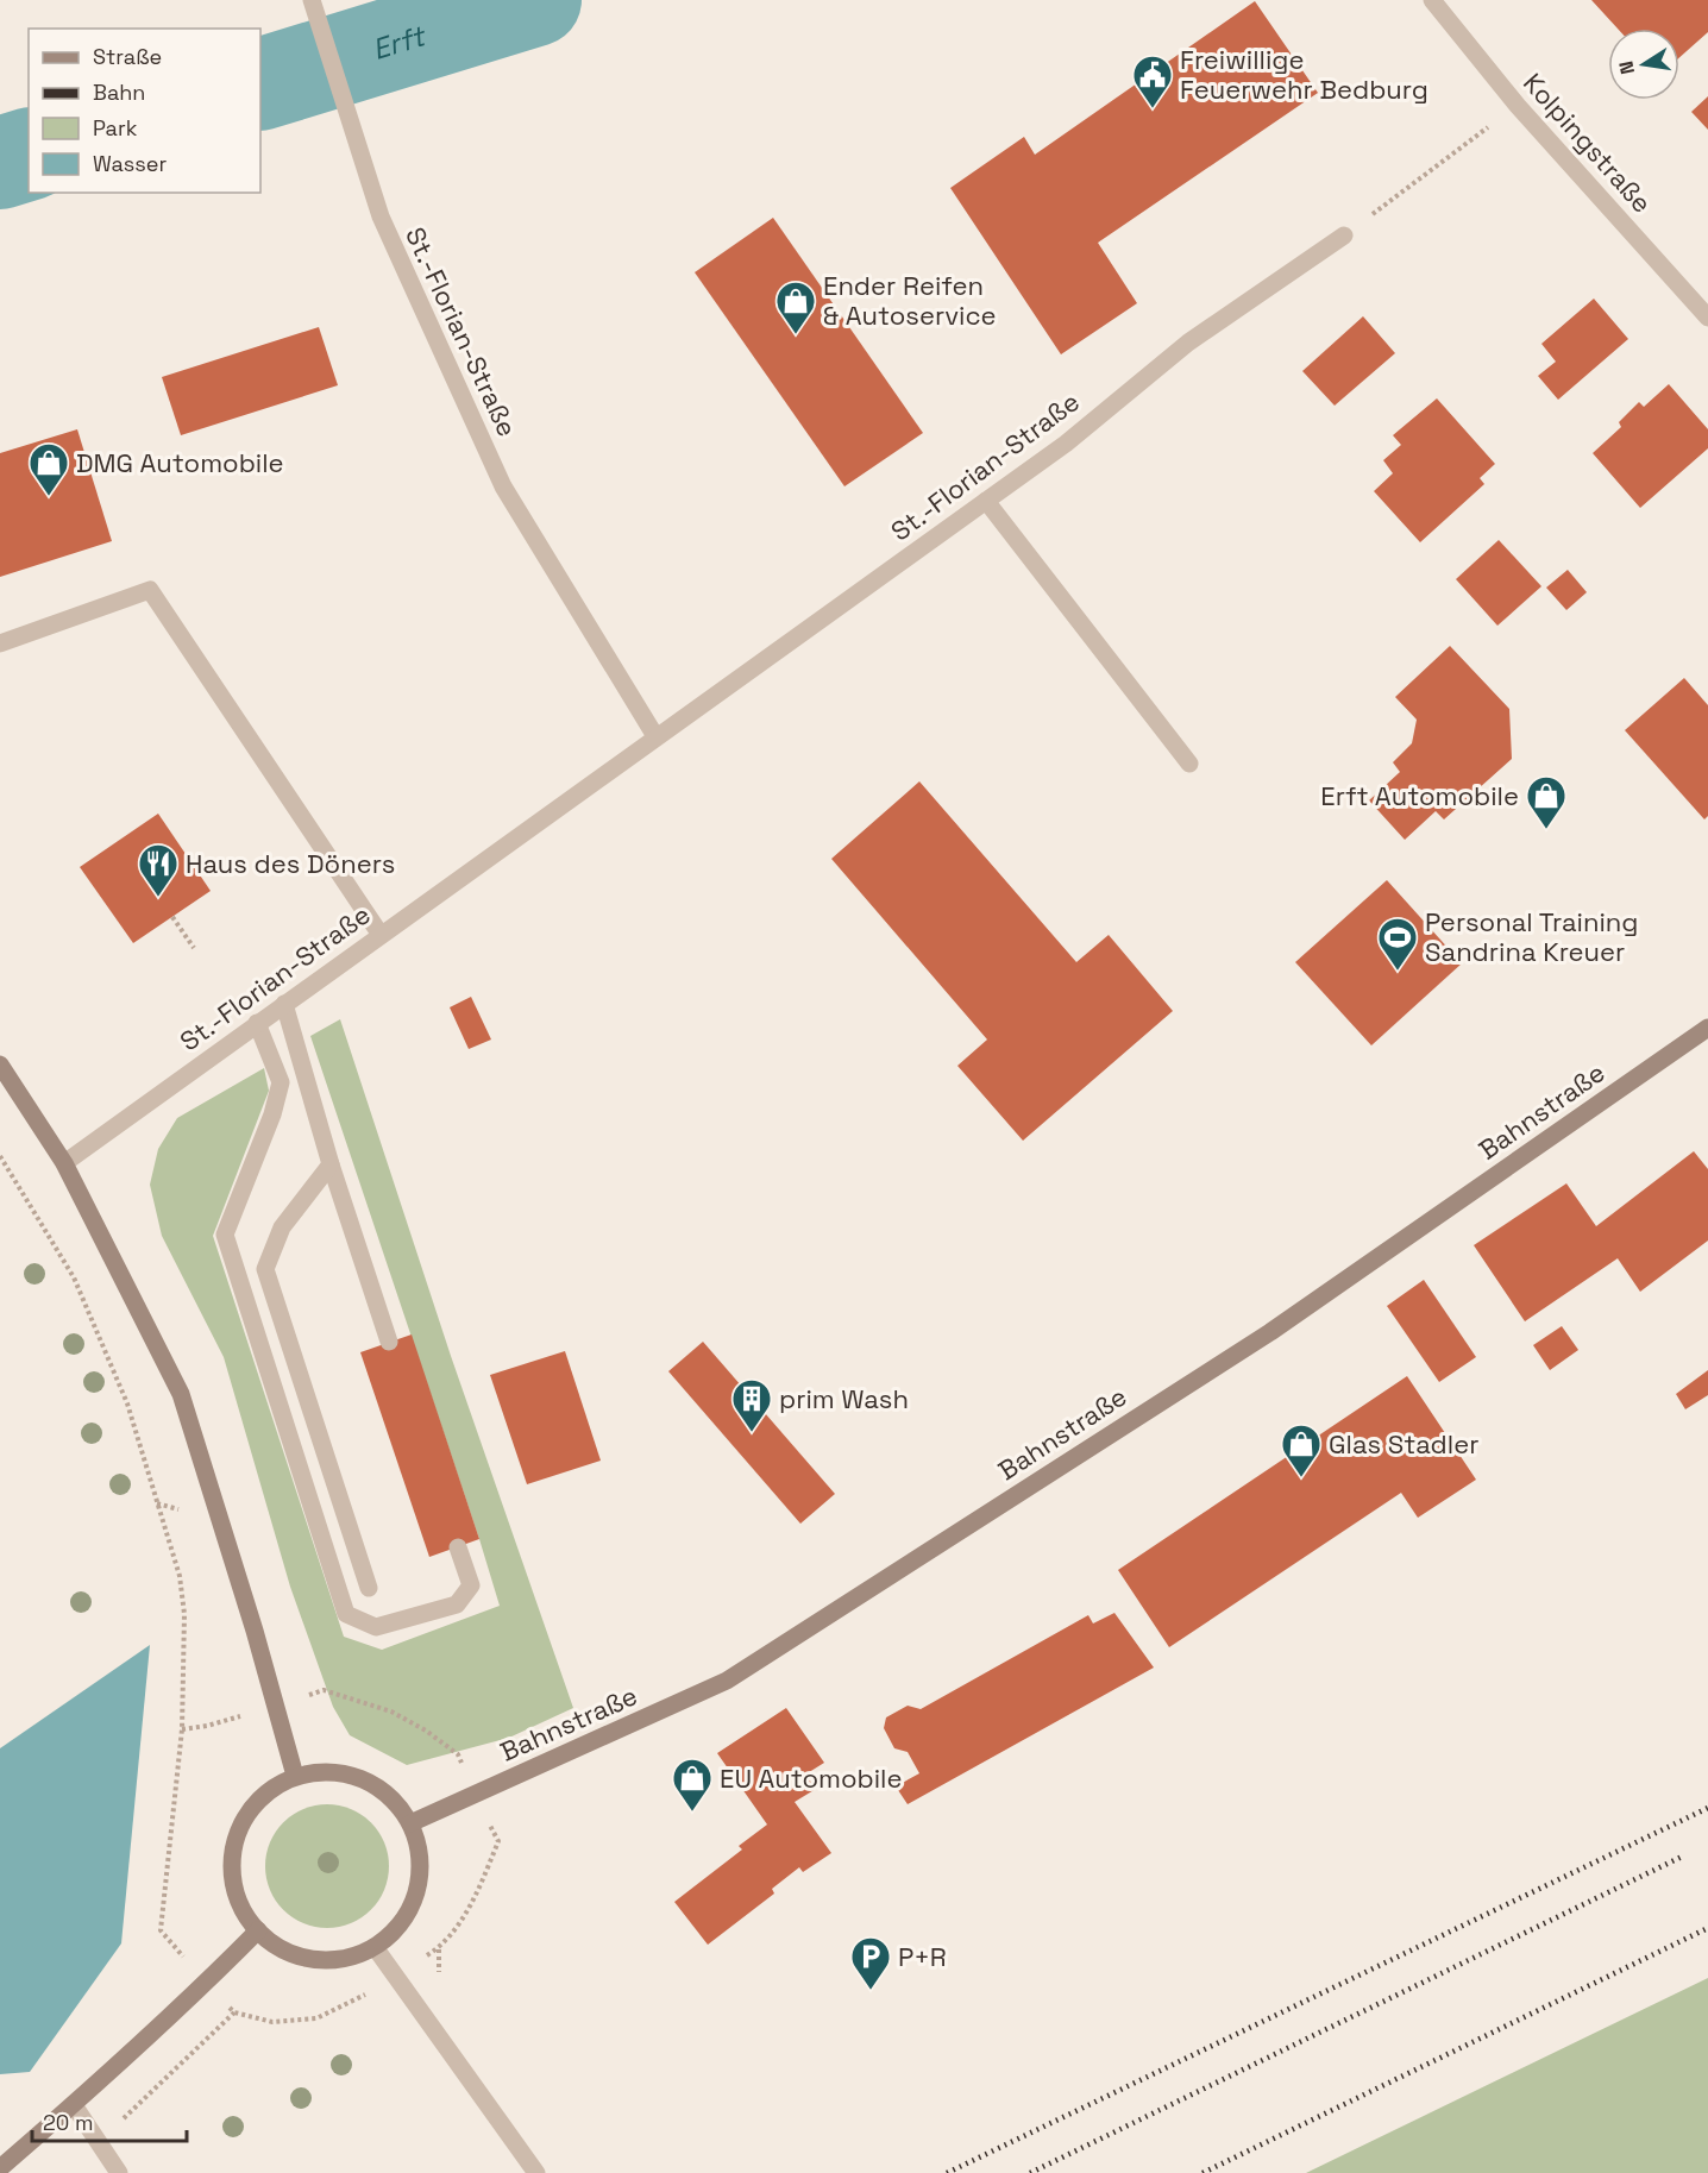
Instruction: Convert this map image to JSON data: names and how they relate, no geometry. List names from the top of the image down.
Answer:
{
  "streets": {
    "street": ["Kolpingstraße", "St.-Florian-Straße", "Bahnstraße"]
  },
  "water": ["Erft"],
  "places": {
    "public building": ["Freiwillige Feuerwehr Bedburg"],
    "shop": [
      "Ender Reifen & Autoservice",
      "DMG Automobile",
      "Erft Automobile",
      "Glas Stadler",
      "EU Automobile"
    ],
    "restaurant": ["Haus des Döners"],
    "sports": ["Personal Training Sandrina Kreuer"],
    "building": ["prim Wash"],
    "parking": ["P+R"]
  },
  "legend": [
    "Straße",
    "Bahn",
    "Park",
    "Wasser"
  ],
  "scale_bar": "20 m",
  "north": "left"
}
